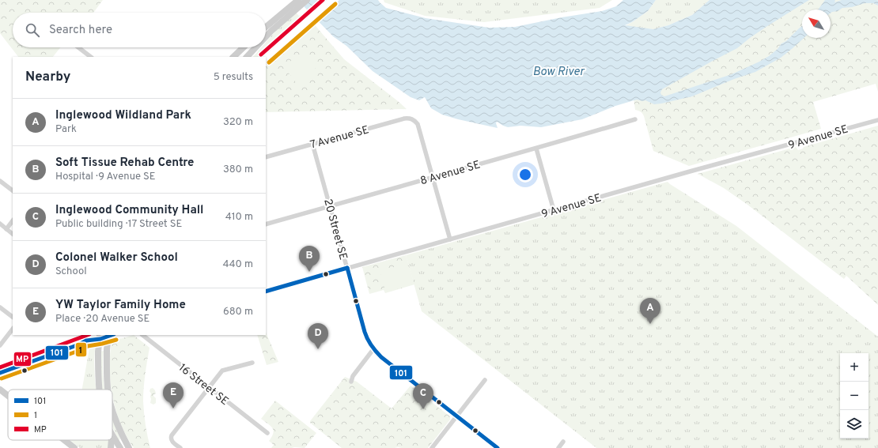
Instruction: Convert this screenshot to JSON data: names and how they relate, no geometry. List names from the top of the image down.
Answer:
{
  "streets": {
    "street": [
      "7 Avenue SE",
      "9 Avenue SE",
      "8 Avenue SE",
      "20 Street SE",
      "16 Street SE"
    ]
  },
  "crossings": [
    ["7 Avenue SE", "8 Avenue SE"],
    ["7 Avenue SE", "20 Street SE"],
    ["9 Avenue SE", "20 Street SE"],
    ["8 Avenue SE", "20 Street SE"]
  ],
  "water": ["Bow River"],
  "lines": ["transit line MP", "transit line 1", "transit line 101"],
  "legend": ["101", "1", "MP"],
  "north": "top left",
  "page": {
    "search": "Search here",
    "heading": ["Nearby", "5 results"],
    "list": [
      {
        "mark": "A",
        "name": "Inglewood Wildland Park",
        "note": "Park",
        "value": "320 m"
      },
      {
        "mark": "B",
        "name": "Soft Tissue Rehab Centre",
        "note": "Hospital · 9 Avenue SE",
        "value": "380 m"
      },
      {
        "mark": "C",
        "name": "Inglewood Community Hall",
        "note": "Public building · 17 Street SE",
        "value": "410 m"
      },
      {
        "mark": "D",
        "name": "Colonel Walker School",
        "note": "School",
        "value": "440 m"
      },
      {
        "mark": "E",
        "name": "YW Taylor Family Home",
        "note": "Place · 20 Avenue SE",
        "value": "680 m"
      }
    ],
    "pins": [
      "B",
      "A",
      "D",
      "E",
      "C"
    ],
    "map_buttons": ["+", "−"]
  }
}
